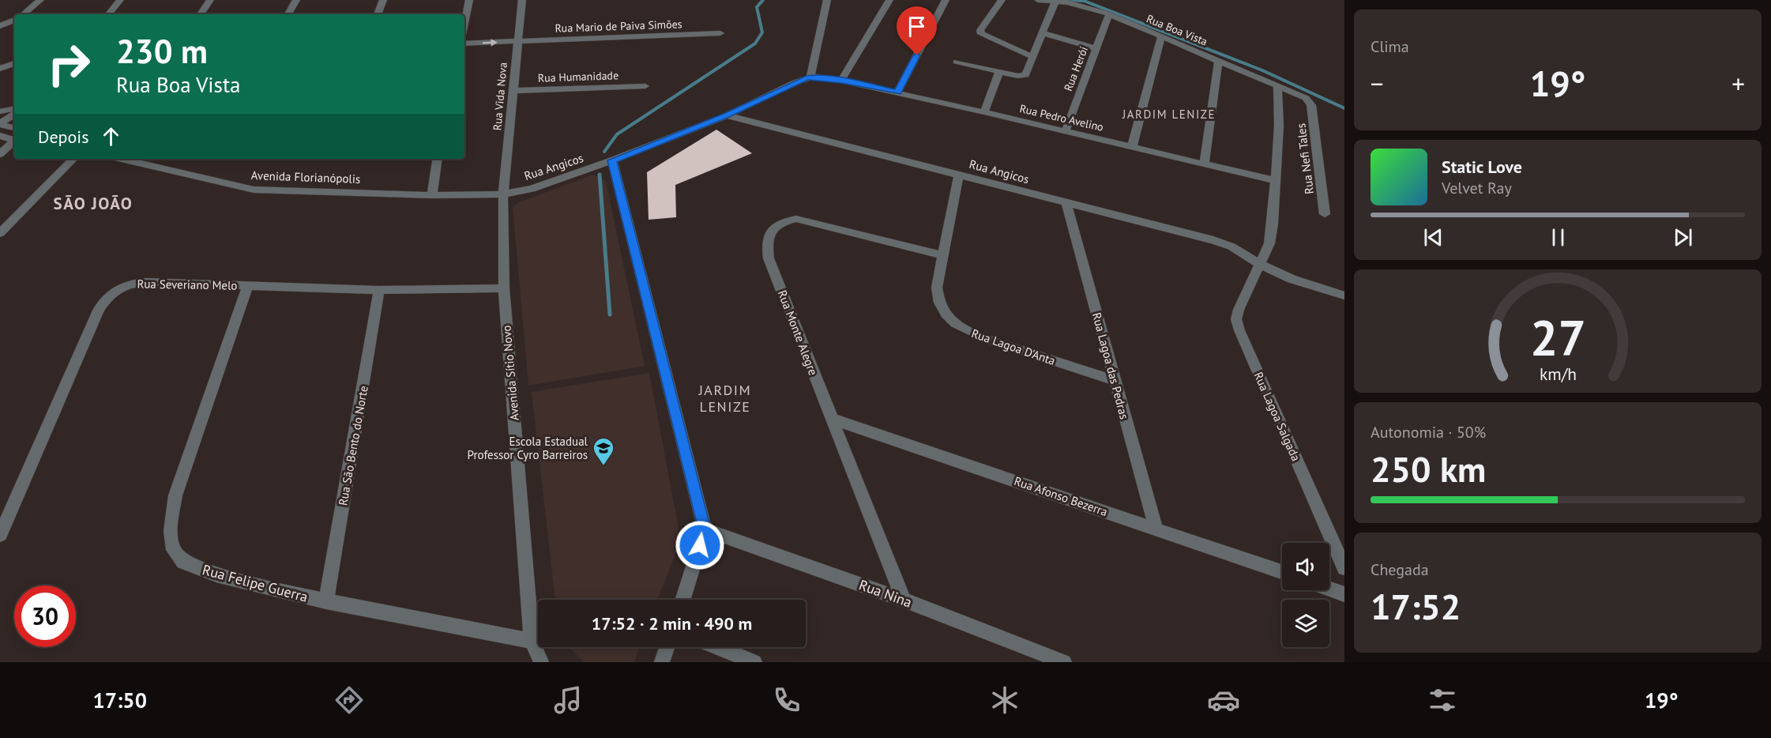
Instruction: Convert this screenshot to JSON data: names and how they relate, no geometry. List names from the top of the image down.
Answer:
{
  "streets": {
    "street": [
      "Rua Mario de Paiva Simões",
      "Rua Boa Vista",
      "Rua Herói",
      "Rua Humanidade",
      "Rua Vida Nova",
      "Rua Pedro Avelino",
      "Rua Nefi Tales",
      "Rua Angicos",
      "Avenida Florianópolis",
      "Rua Severiano Melo",
      "Rua Monte Alegre",
      "Rua Lagoa D'Anta",
      "Rua Lagoa das Pedras",
      "Avenida Sítio Novo",
      "Rua Lagoa Salgada",
      "Rua São Bento do Norte",
      "Rua Afonso Bezerra",
      "Rua Felipe Guerra",
      "Rua Nina"
    ]
  },
  "crossings": [
    ["Rua Mario de Paiva Simões", "Rua Vida Nova"],
    ["Rua Boa Vista", "Rua Herói"],
    ["Rua Boa Vista", "Rua Nefi Tales"],
    ["Rua Herói", "Rua Pedro Avelino"],
    ["Rua Humanidade", "Rua Vida Nova"],
    ["Rua Vida Nova", "Rua Angicos"],
    ["Rua Vida Nova", "Avenida Florianópolis"],
    ["Rua Vida Nova", "Avenida Sítio Novo"],
    ["Rua Angicos", "Avenida Florianópolis"],
    ["Rua Angicos", "Rua Lagoa D'Anta"],
    ["Rua Angicos", "Rua Lagoa das Pedras"],
    ["Rua Angicos", "Avenida Sítio Novo"],
    ["Rua Angicos", "Rua Lagoa Salgada"],
    ["Avenida Florianópolis", "Avenida Sítio Novo"],
    ["Rua Severiano Melo", "Avenida Sítio Novo"],
    ["Rua Severiano Melo", "Rua São Bento do Norte"],
    ["Rua Severiano Melo", "Rua Felipe Guerra"],
    ["Rua Monte Alegre", "Rua Lagoa D'Anta"],
    ["Rua Monte Alegre", "Rua Afonso Bezerra"],
    ["Rua Monte Alegre", "Rua Nina"],
    ["Rua Lagoa D'Anta", "Rua Lagoa das Pedras"],
    ["Rua Lagoa das Pedras", "Rua Afonso Bezerra"],
    ["Avenida Sítio Novo", "Rua Felipe Guerra"],
    ["Rua São Bento do Norte", "Rua Felipe Guerra"]
  ],
  "districts": ["JARDIM LENIZE", "SÃO JOÃO", "JARDIM LENIZE"],
  "places": {
    "school or university": ["Escola Estadual Professor Cyro Barreiros"]
  },
  "page": {
    "tile": [
      "Clima",
      ["Autonomia · 50%", "250 km"],
      ["Chegada", "17:52"]
    ],
    "turn": ["230 m", "Rua Boa Vista"],
    "heat": ["−", "19°", "+"],
    "then": "Depois",
    "song": ["Static Love", "Velvet Ray"],
    "limit": "30",
    "trip": "17:52 · 2 min · 490 m",
    "tabs": ["17:50", "19°"],
    "gauge": ["27", "km/h"]
  }
}
